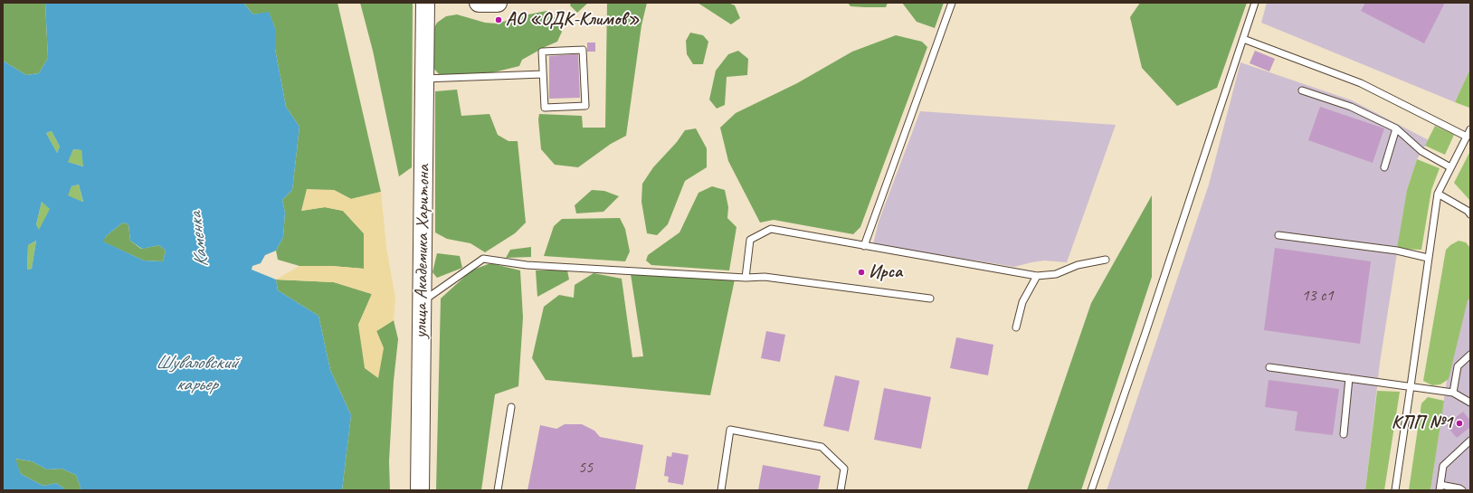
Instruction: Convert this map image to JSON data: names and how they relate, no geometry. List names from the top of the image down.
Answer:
{
  "streets": {
    "street": ["улица Академика Харитона"]
  },
  "water": ["Каменка", "Шуваловский карьер"],
  "places": ["АО «ОДК-Климов»", "Ирса", "КПП №1"],
  "house_numbers": ["13 с1", "55"]
}
